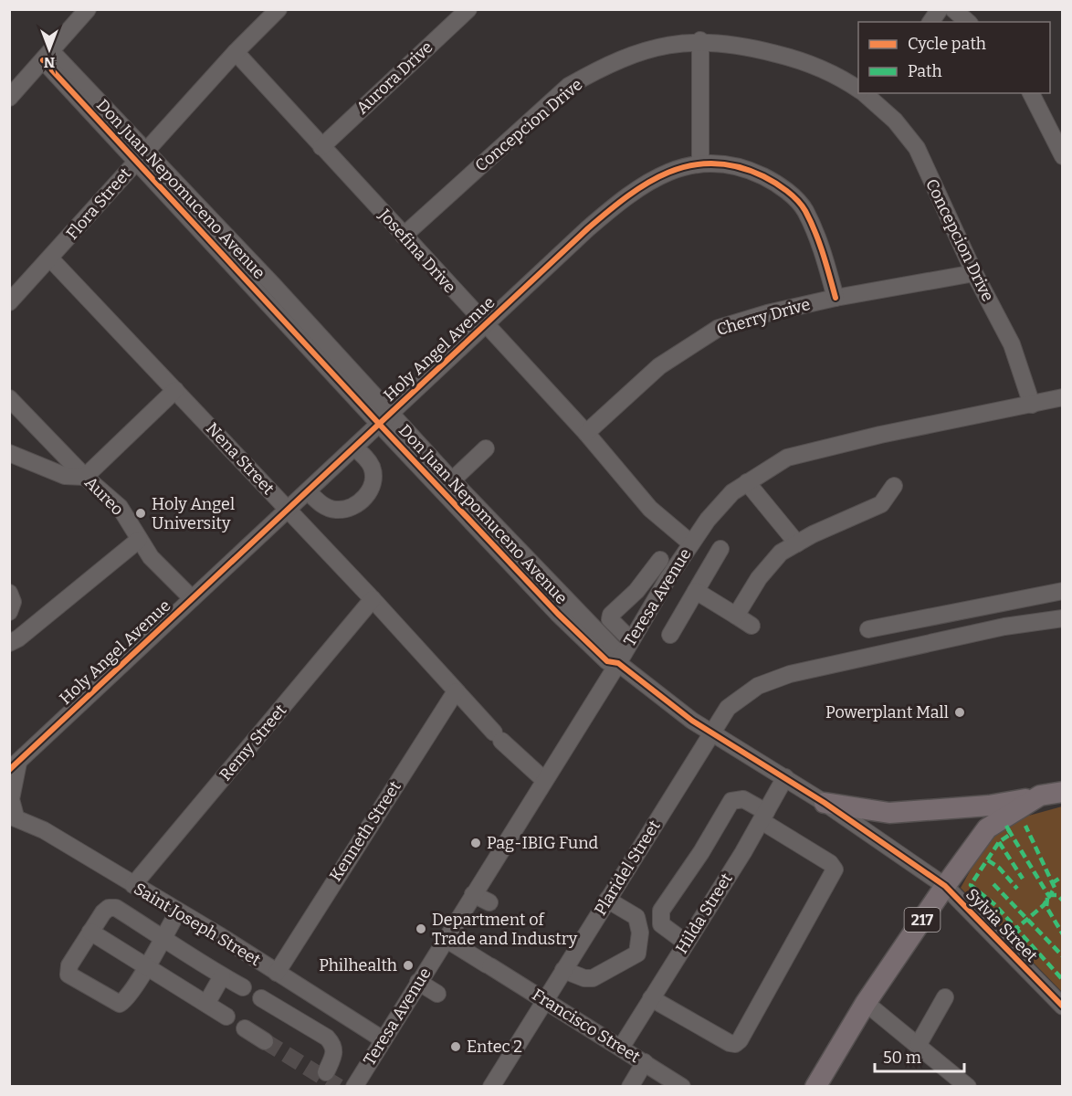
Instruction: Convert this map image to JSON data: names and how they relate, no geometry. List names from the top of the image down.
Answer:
{
  "streets": {
    "main road": ["217"],
    "street": [
      "Aurora Drive",
      "Concepcion Drive",
      "Don Juan Nepomuceno Avenue",
      "Flora Street",
      "Josefina Drive",
      "Cherry Drive",
      "Holy Angel Avenue",
      "Nena Street",
      "Aureo",
      "Teresa Avenue",
      "Remy Street",
      "Kenneth Street",
      "Plaridel Street",
      "Hilda Street",
      "Saint Joseph Street",
      "Sylvia Street",
      "Francisco Street"
    ]
  },
  "crossings": [
    ["Aurora Drive", "Josefina Drive"],
    ["Concepcion Drive", "Josefina Drive"],
    ["Concepcion Drive", "Cherry Drive"],
    ["Concepcion Drive", "Teresa Avenue"],
    ["Don Juan Nepomuceno Avenue", "Flora Street"],
    ["Don Juan Nepomuceno Avenue", "Holy Angel Avenue"],
    ["Don Juan Nepomuceno Avenue", "Teresa Avenue"],
    ["Don Juan Nepomuceno Avenue", "Plaridel Street"],
    ["Don Juan Nepomuceno Avenue", "Hilda Street"],
    ["Don Juan Nepomuceno Avenue", "217"],
    ["Don Juan Nepomuceno Avenue", "Sylvia Street"],
    ["Flora Street", "Josefina Drive"],
    ["Flora Street", "Nena Street"],
    ["Josefina Drive", "Cherry Drive"],
    ["Josefina Drive", "Holy Angel Avenue"],
    ["Josefina Drive", "Teresa Avenue"],
    ["Cherry Drive", "Holy Angel Avenue"],
    ["Holy Angel Avenue", "Nena Street"],
    ["Holy Angel Avenue", "Aureo"],
    ["Holy Angel Avenue", "Saint Joseph Street"],
    ["Nena Street", "Teresa Avenue"],
    ["Nena Street", "Remy Street"],
    ["Nena Street", "Kenneth Street"],
    ["Teresa Avenue", "Saint Joseph Street"],
    ["Teresa Avenue", "Francisco Street"],
    ["Remy Street", "Saint Joseph Street"],
    ["Kenneth Street", "Saint Joseph Street"],
    ["Plaridel Street", "Francisco Street"],
    ["Hilda Street", "Francisco Street"],
    ["217", "Sylvia Street"]
  ],
  "places": [
    "Holy Angel University",
    "Powerplant Mall",
    "Pag-IBIG Fund",
    "Department of Trade and Industry",
    "Philhealth",
    "Entec 2"
  ],
  "legend": ["Cycle path", "Path"],
  "scale_bar": "50 m",
  "north": "bottom"
}
